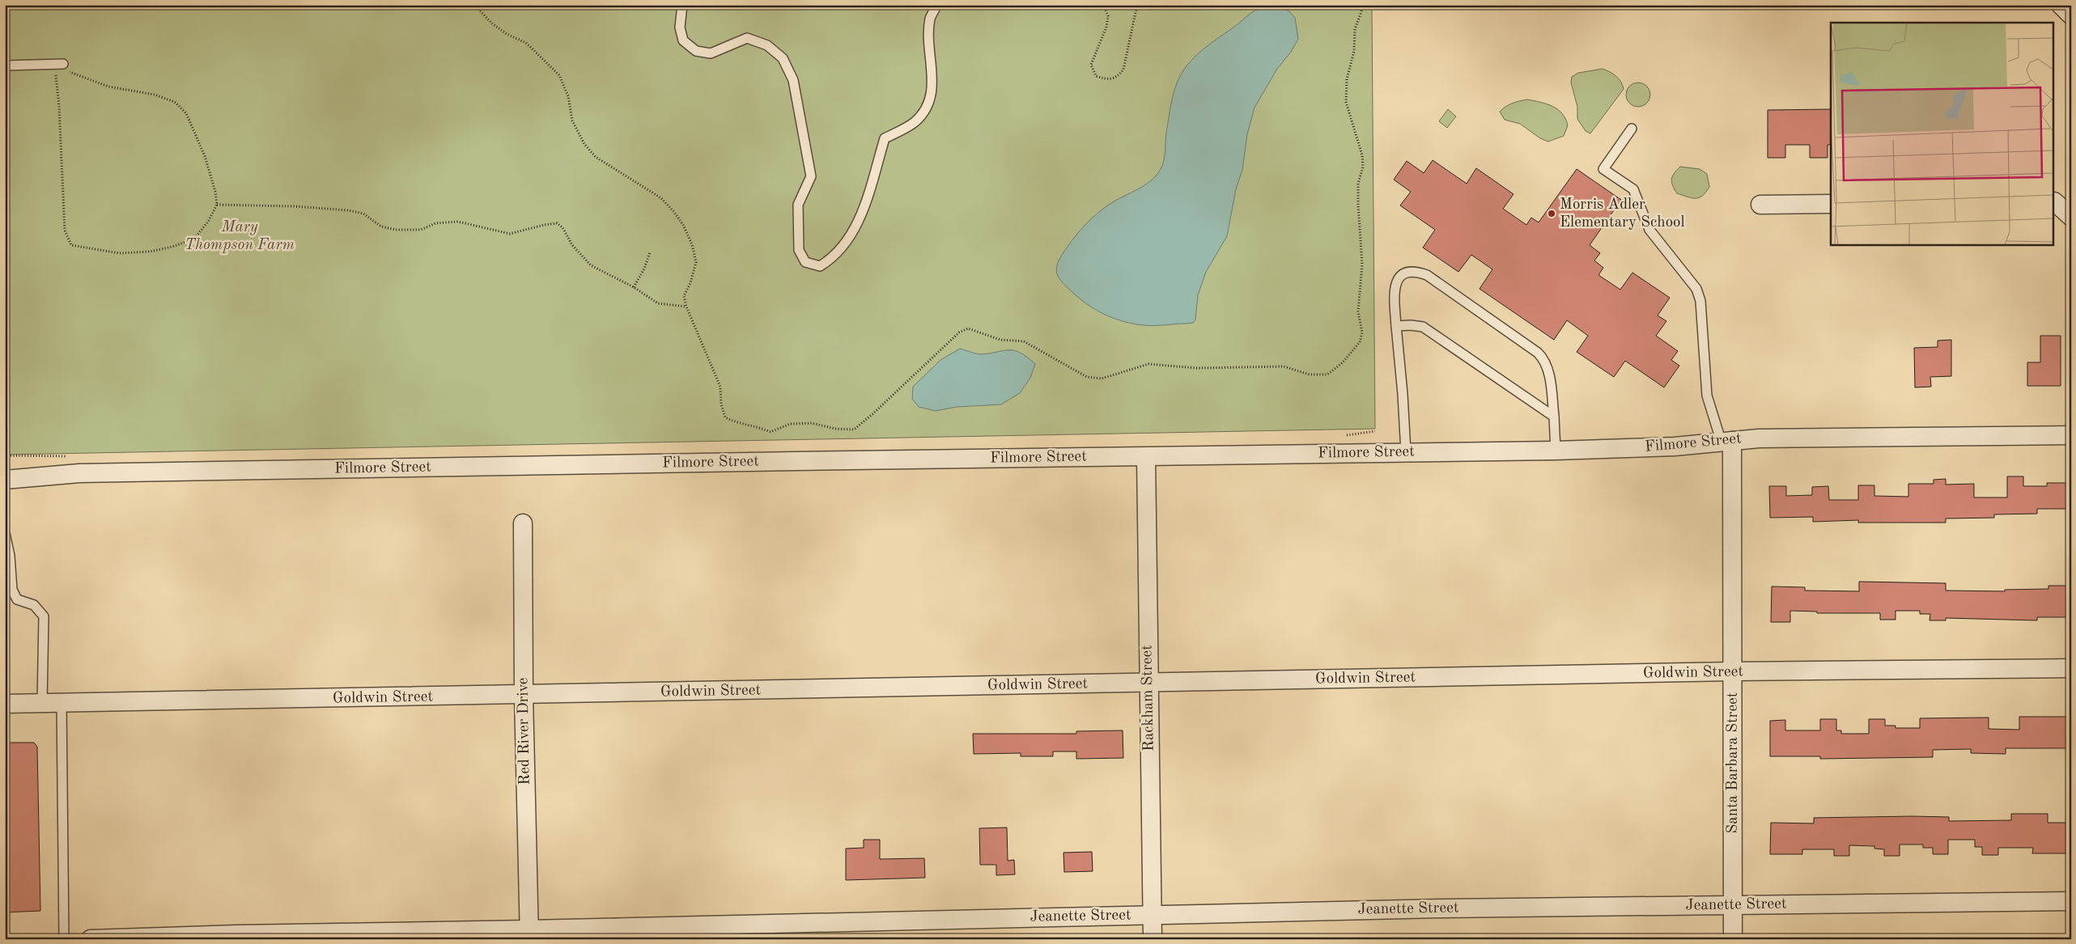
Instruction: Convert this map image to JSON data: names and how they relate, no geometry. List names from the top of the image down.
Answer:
{
  "streets": {
    "street": [
      "Filmore Street",
      "Goldwin Street",
      "Rackham Street",
      "Red River Drive",
      "Santa Barbara Street",
      "Jeanette Street"
    ]
  },
  "crossings": [
    ["Filmore Street", "Rackham Street"],
    ["Filmore Street", "Santa Barbara Street"],
    ["Goldwin Street", "Rackham Street"],
    ["Goldwin Street", "Red River Drive"],
    ["Goldwin Street", "Santa Barbara Street"],
    ["Rackham Street", "Jeanette Street"],
    ["Red River Drive", "Jeanette Street"],
    ["Santa Barbara Street", "Jeanette Street"]
  ],
  "parks": ["Mary Thompson Farm"],
  "places": ["Morris Adler Elementary School"]
}
